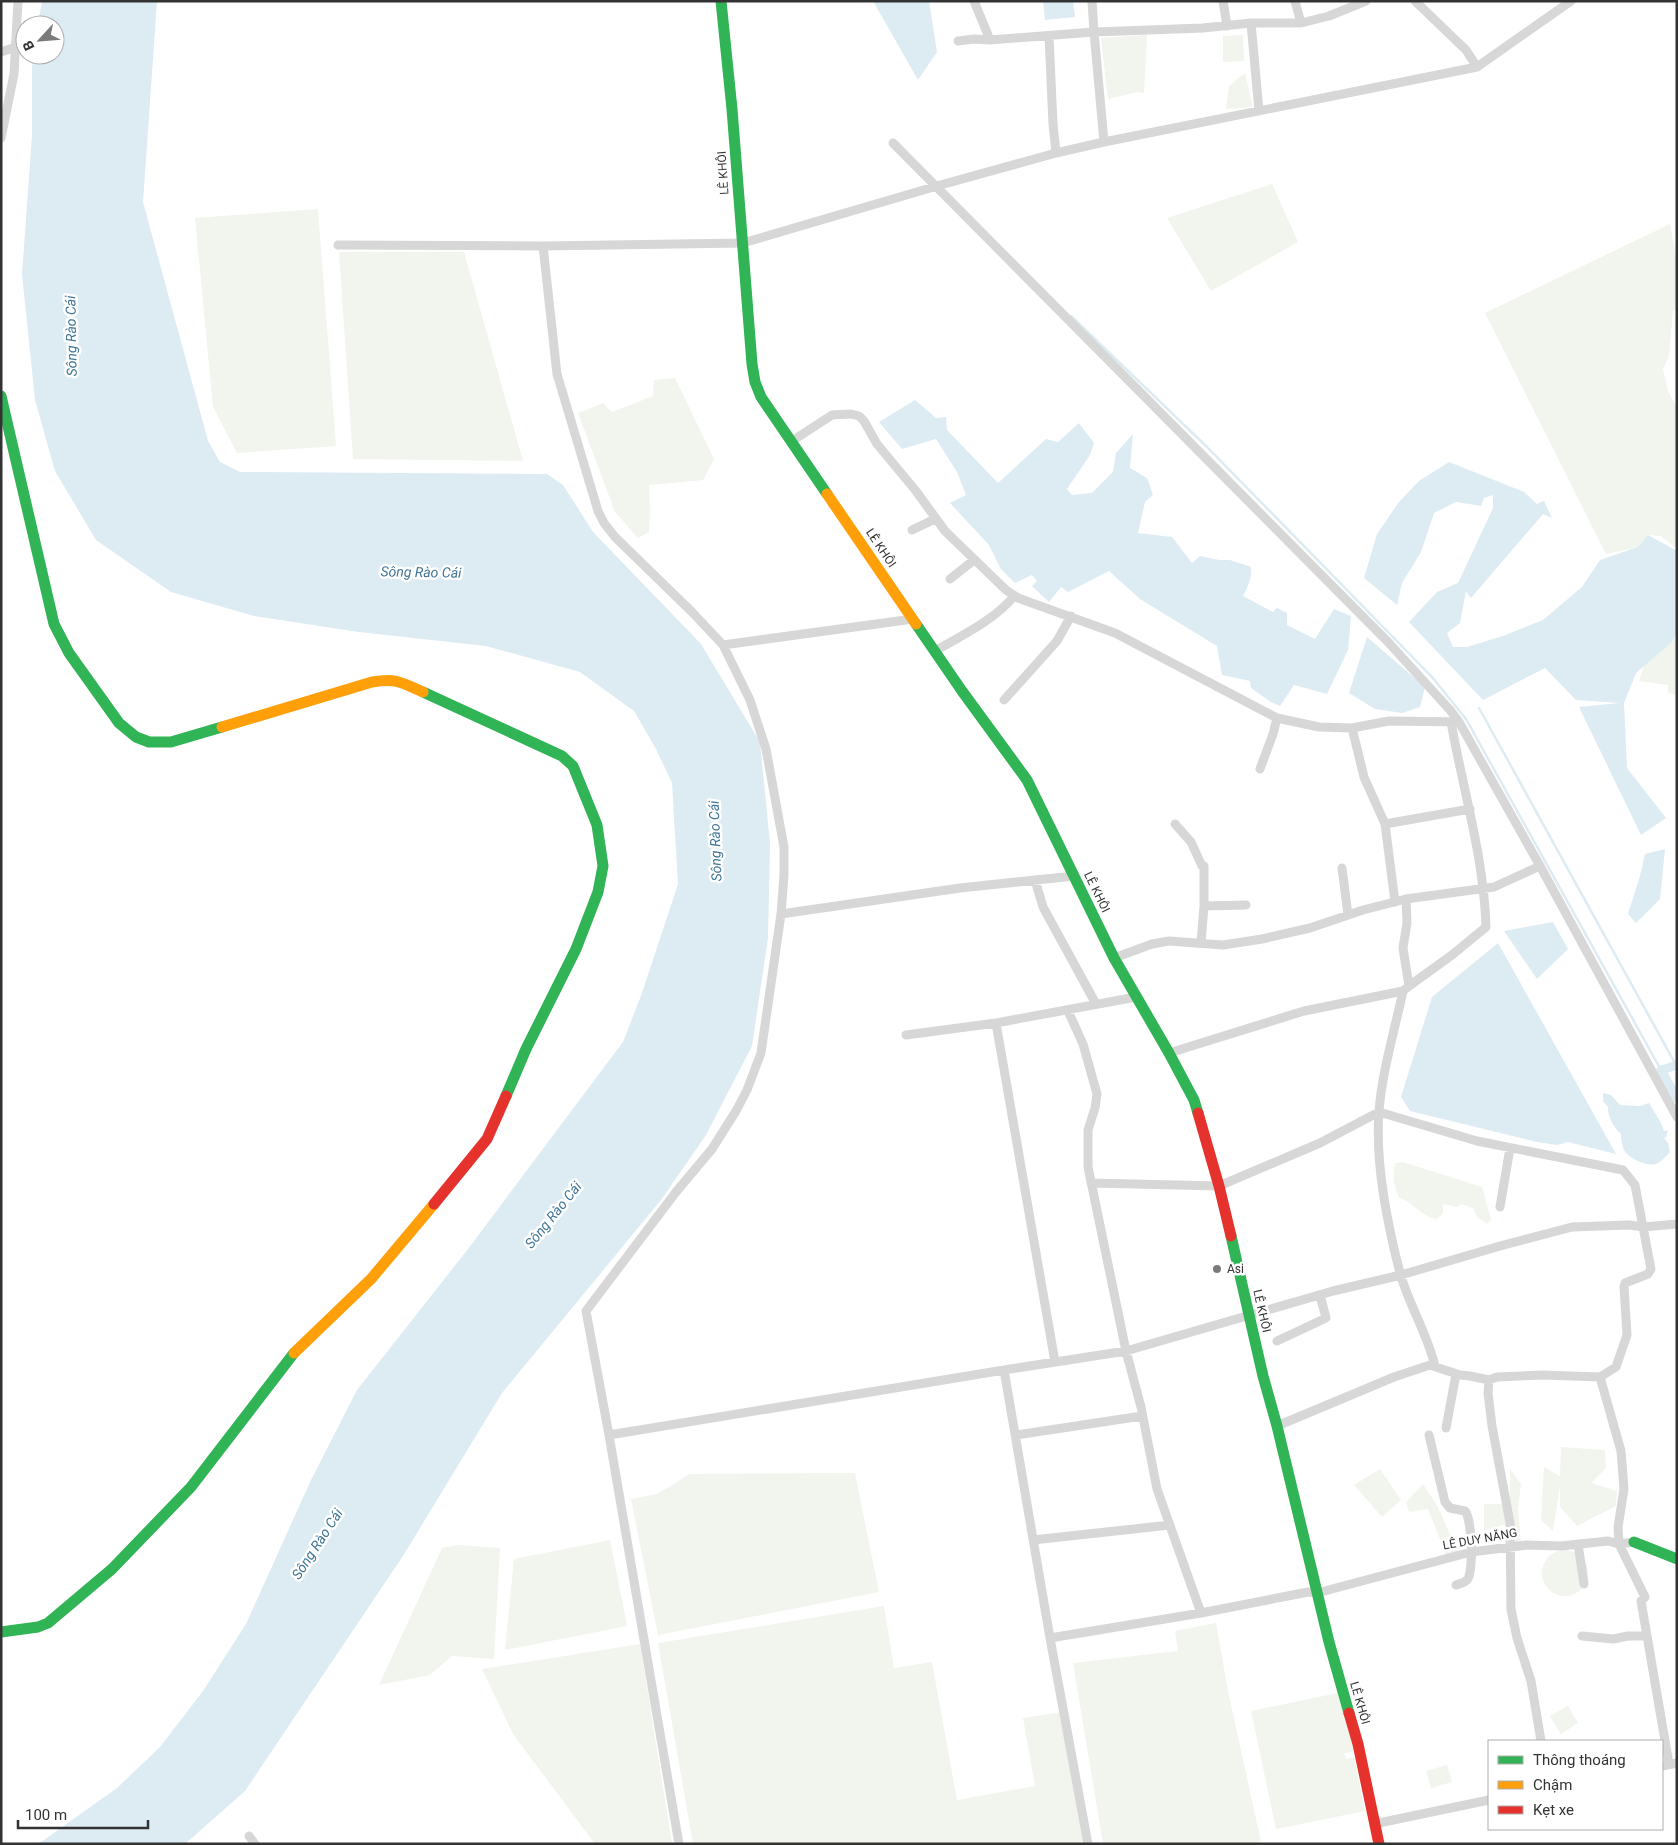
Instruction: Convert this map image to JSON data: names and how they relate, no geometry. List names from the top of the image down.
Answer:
{
  "streets": {
    "street": ["LÊ KHÔI", "LÊ DUY NĂNG"]
  },
  "crossings": [
    ["LÊ KHÔI", "LÊ DUY NĂNG"]
  ],
  "water": ["Sông Rào Cái"],
  "places": ["Asi"],
  "legend": ["Thông thoáng", "Chậm", "Kẹt xe"],
  "scale_bar": "100 m",
  "north": "bottom left"
}
